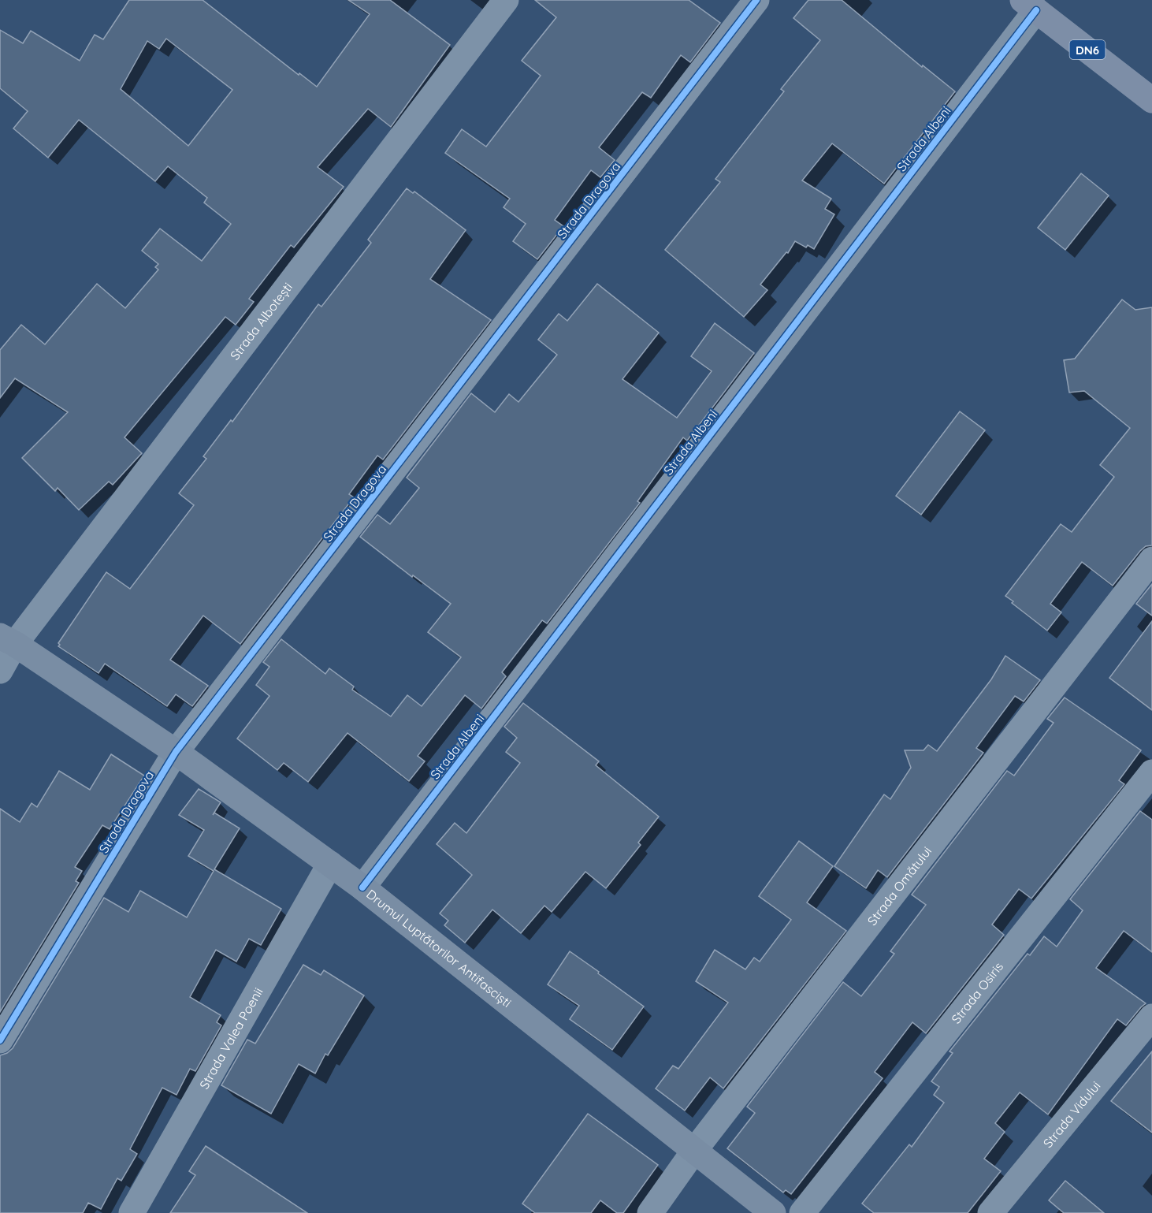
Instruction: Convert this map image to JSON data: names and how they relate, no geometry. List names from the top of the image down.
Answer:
{
  "streets": {
    "main road": ["DN6"],
    "street": [
      "Strada Albeni",
      "Strada Dragova",
      "Strada Albotești",
      "Strada Omătului",
      "Drumul Luptătorilor Antifasciști",
      "Strada Osiris",
      "Strada Valea Poenii",
      "Strada Vidului"
    ]
  },
  "crossings": [
    ["DN6", "Strada Albeni"],
    ["Strada Albeni", "Drumul Luptătorilor Antifasciști"],
    ["Strada Dragova", "Drumul Luptătorilor Antifasciști"],
    ["Strada Albotești", "Drumul Luptătorilor Antifasciști"],
    ["Strada Omătului", "Drumul Luptătorilor Antifasciști"],
    ["Drumul Luptătorilor Antifasciști", "Strada Valea Poenii"]
  ]
}
